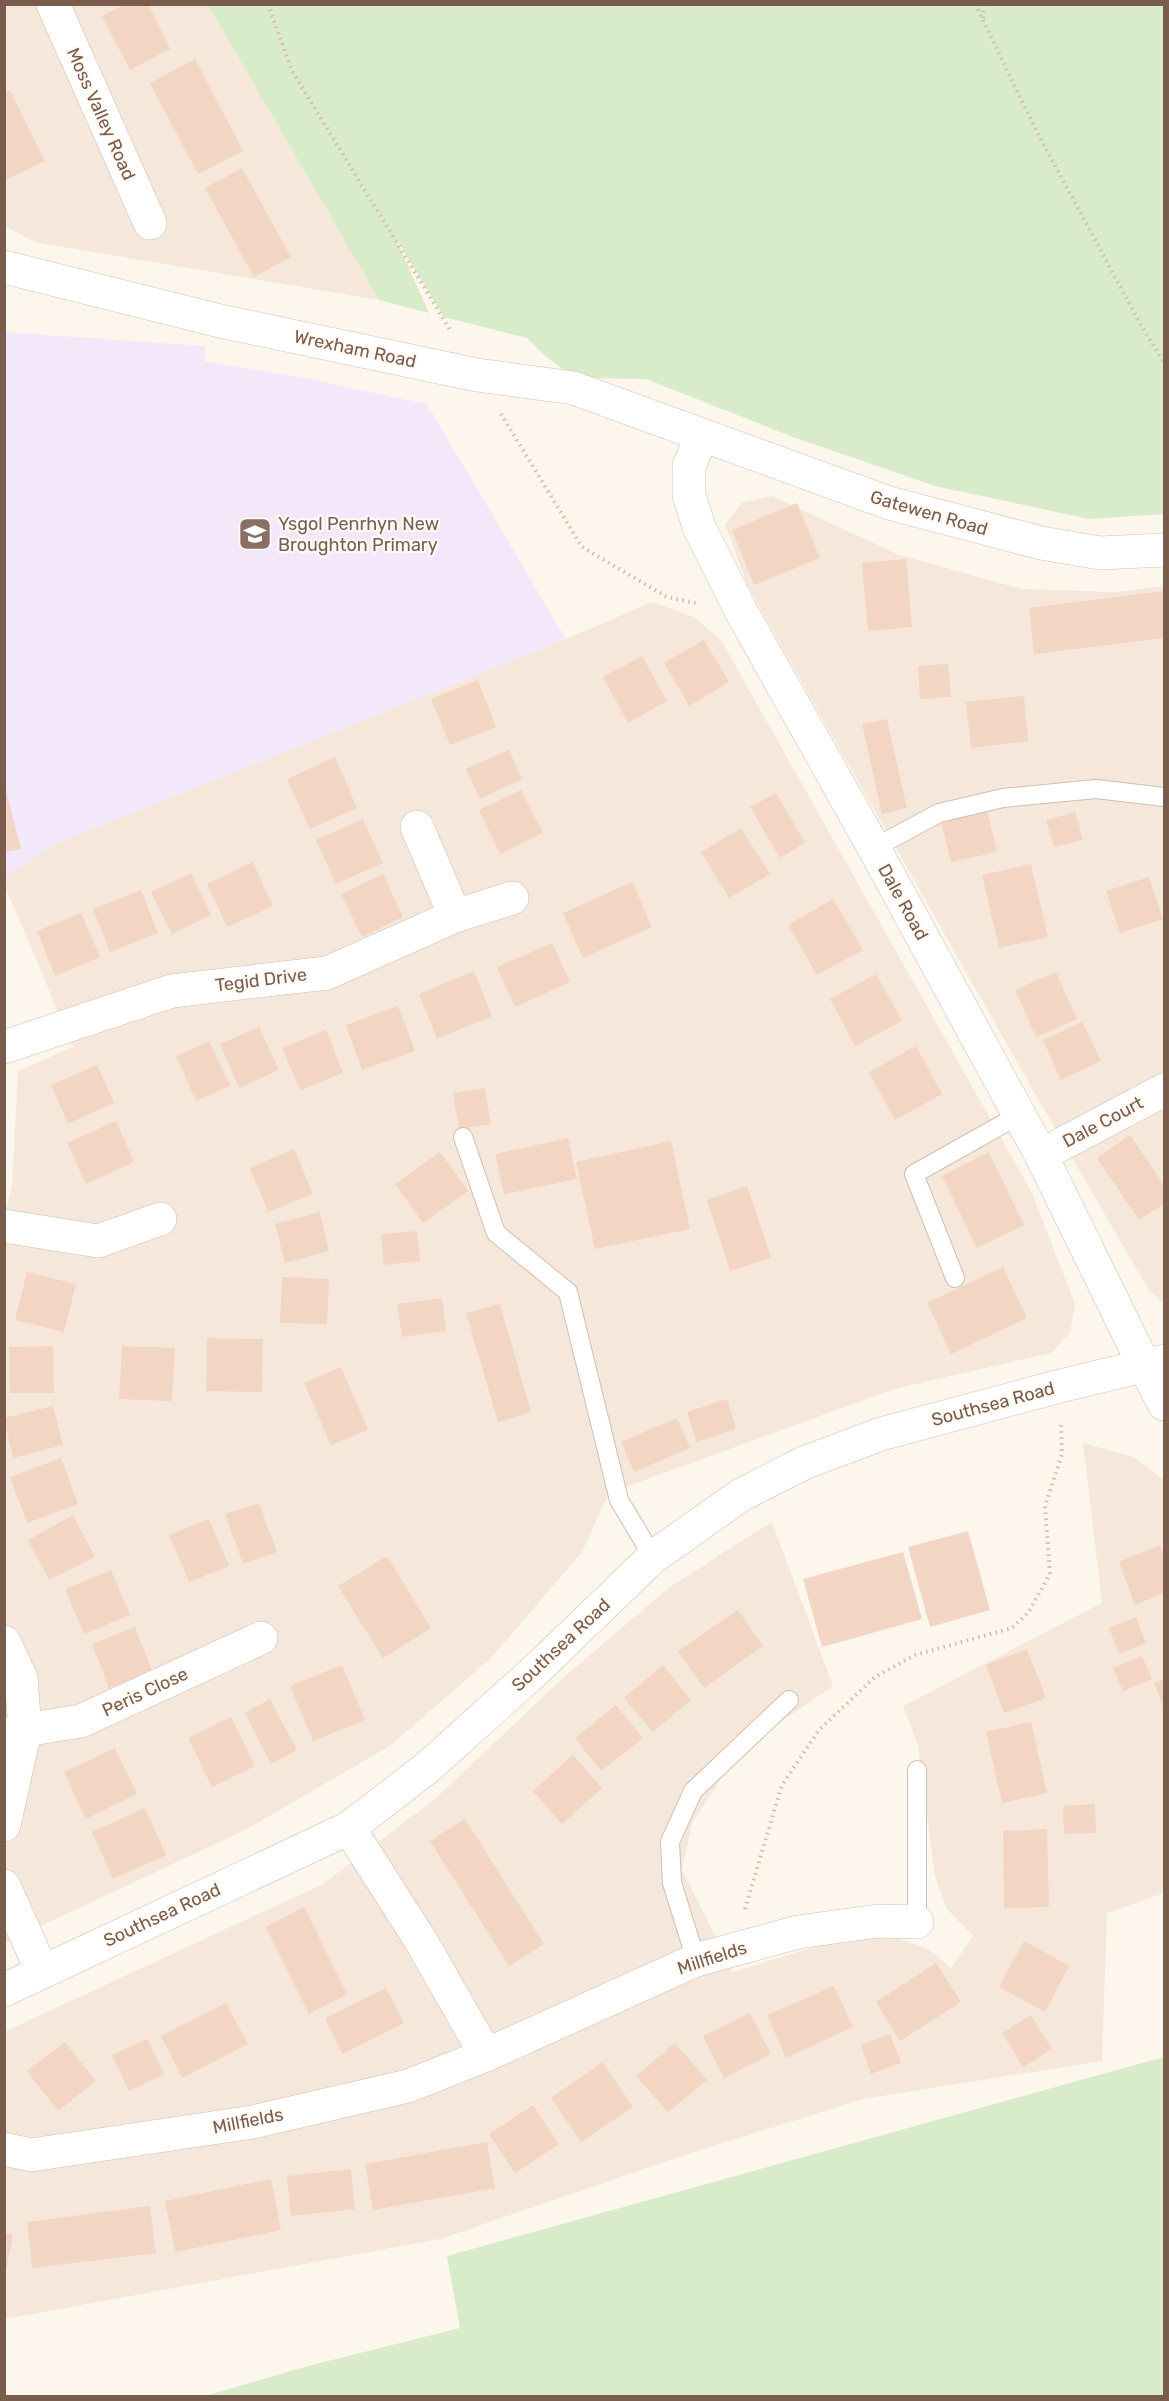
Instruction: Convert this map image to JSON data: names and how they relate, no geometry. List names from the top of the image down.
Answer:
{
  "streets": {
    "street": [
      "Moss Valley Road",
      "Wrexham Road",
      "Gatewen Road",
      "Dale Road",
      "Tegid Drive",
      "Dale Court",
      "Southsea Road",
      "Peris Close",
      "Millfields"
    ]
  },
  "crossings": [
    ["Wrexham Road", "Gatewen Road"],
    ["Wrexham Road", "Dale Road"],
    ["Gatewen Road", "Dale Road"],
    ["Dale Road", "Dale Court"],
    ["Dale Road", "Southsea Road"]
  ],
  "places": {
    "school or university": ["Ysgol Penrhyn New Broughton Primary"]
  }
}
